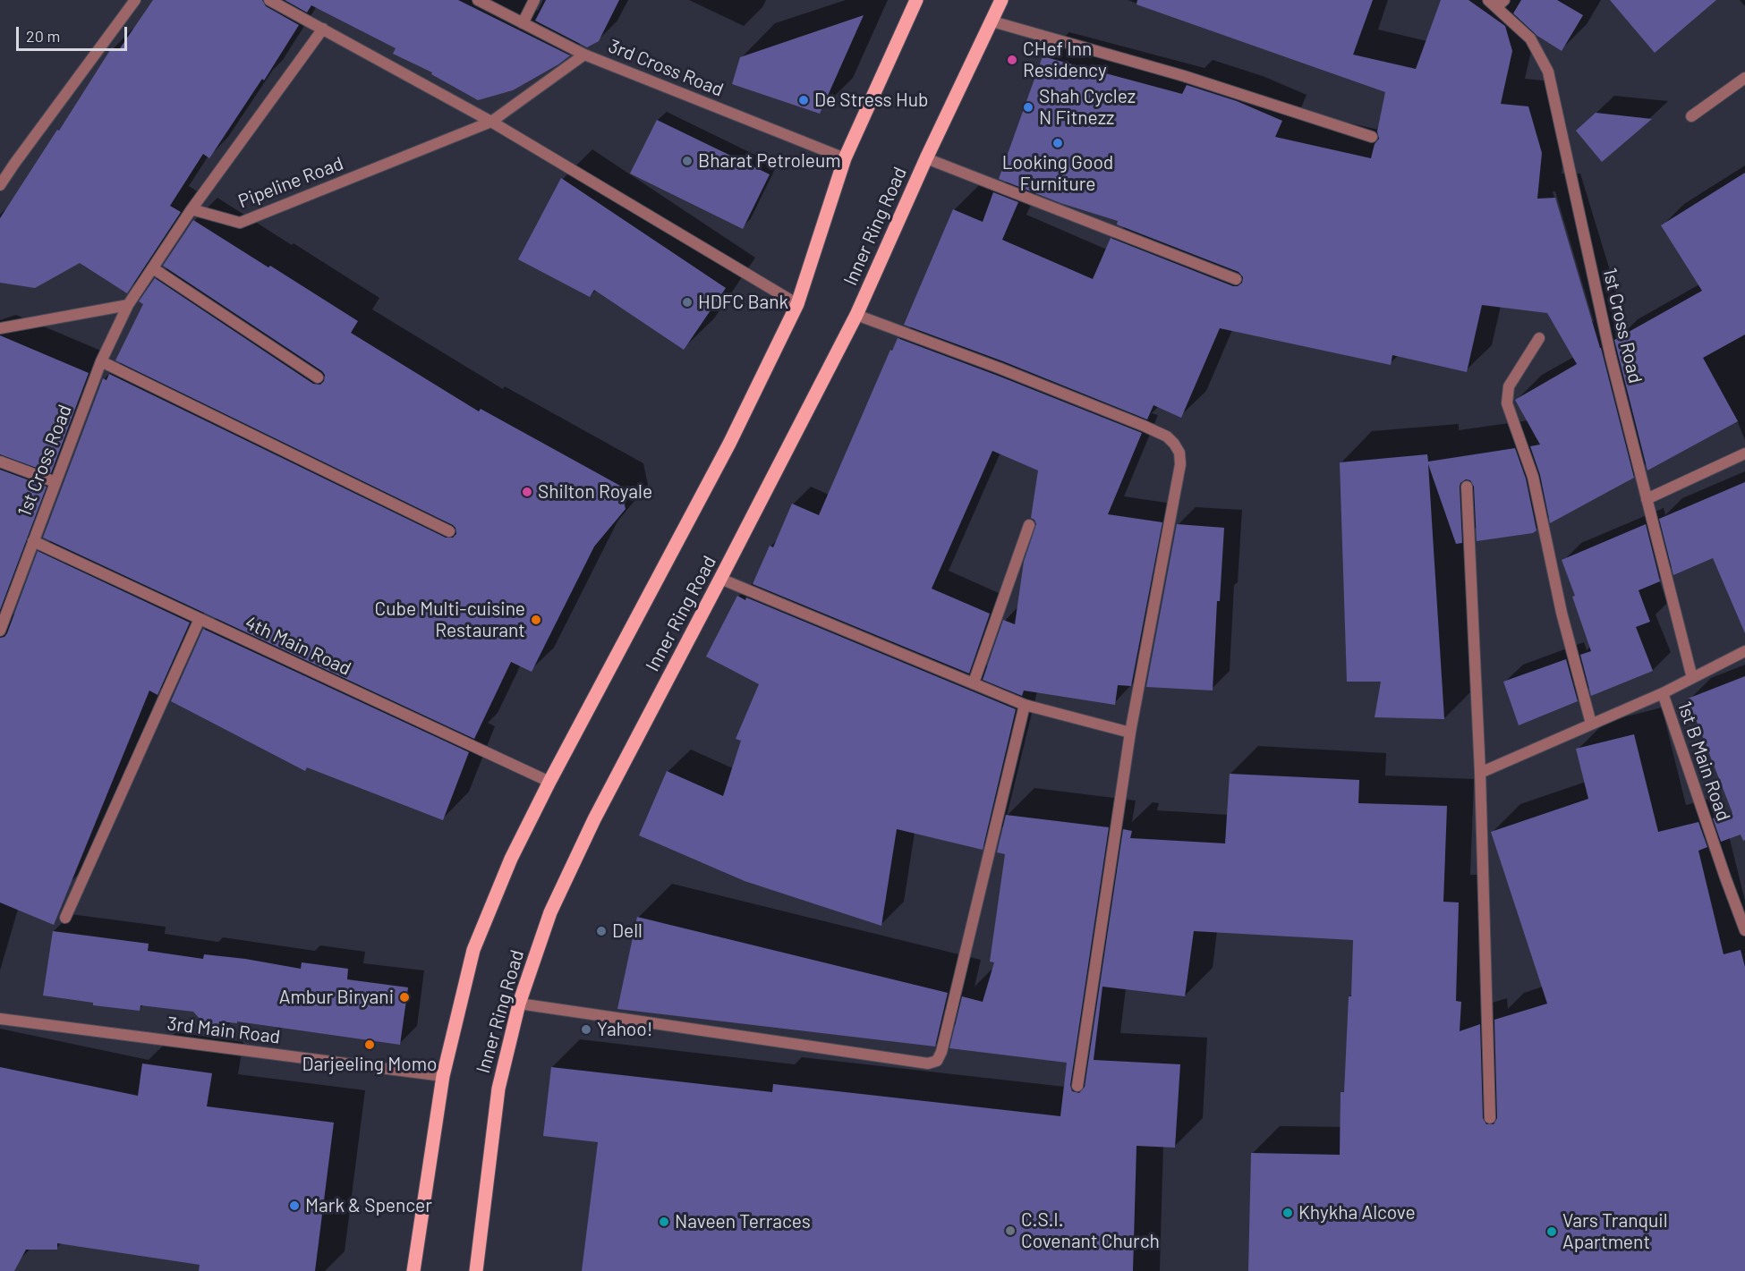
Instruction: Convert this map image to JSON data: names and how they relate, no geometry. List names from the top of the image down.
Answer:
{
  "streets": {
    "main road": ["Inner Ring Road"],
    "street": [
      "3rd Cross Road",
      "Pipeline Road",
      "1st Cross Road",
      "4th Main Road",
      "1st B Main Road",
      "3rd Main Road"
    ]
  },
  "crossings": [
    ["3rd Cross Road", "Pipeline Road"],
    ["3rd Cross Road", "Inner Ring Road"],
    ["Inner Ring Road", "4th Main Road"],
    ["Inner Ring Road", "3rd Main Road"],
    ["1st Cross Road", "4th Main Road"]
  ],
  "places": [
    "CHef Inn Residency",
    "De Stress Hub",
    "Shah Cyclez N Fitnezz",
    "Looking Good Furniture",
    "Bharat Petroleum",
    "HDFC Bank",
    "Shilton Royale",
    "Cube Multi-cuisine Restaurant",
    "Dell",
    "Ambur Biryani",
    "Yahoo!",
    "Darjeeling Momo",
    "Mark & Spencer",
    "Khykha Alcove",
    "Naveen Terraces",
    "C.S.I. Covenant Church",
    "Vars Tranquil Apartment"
  ],
  "scale_bar": "20 m"
}
